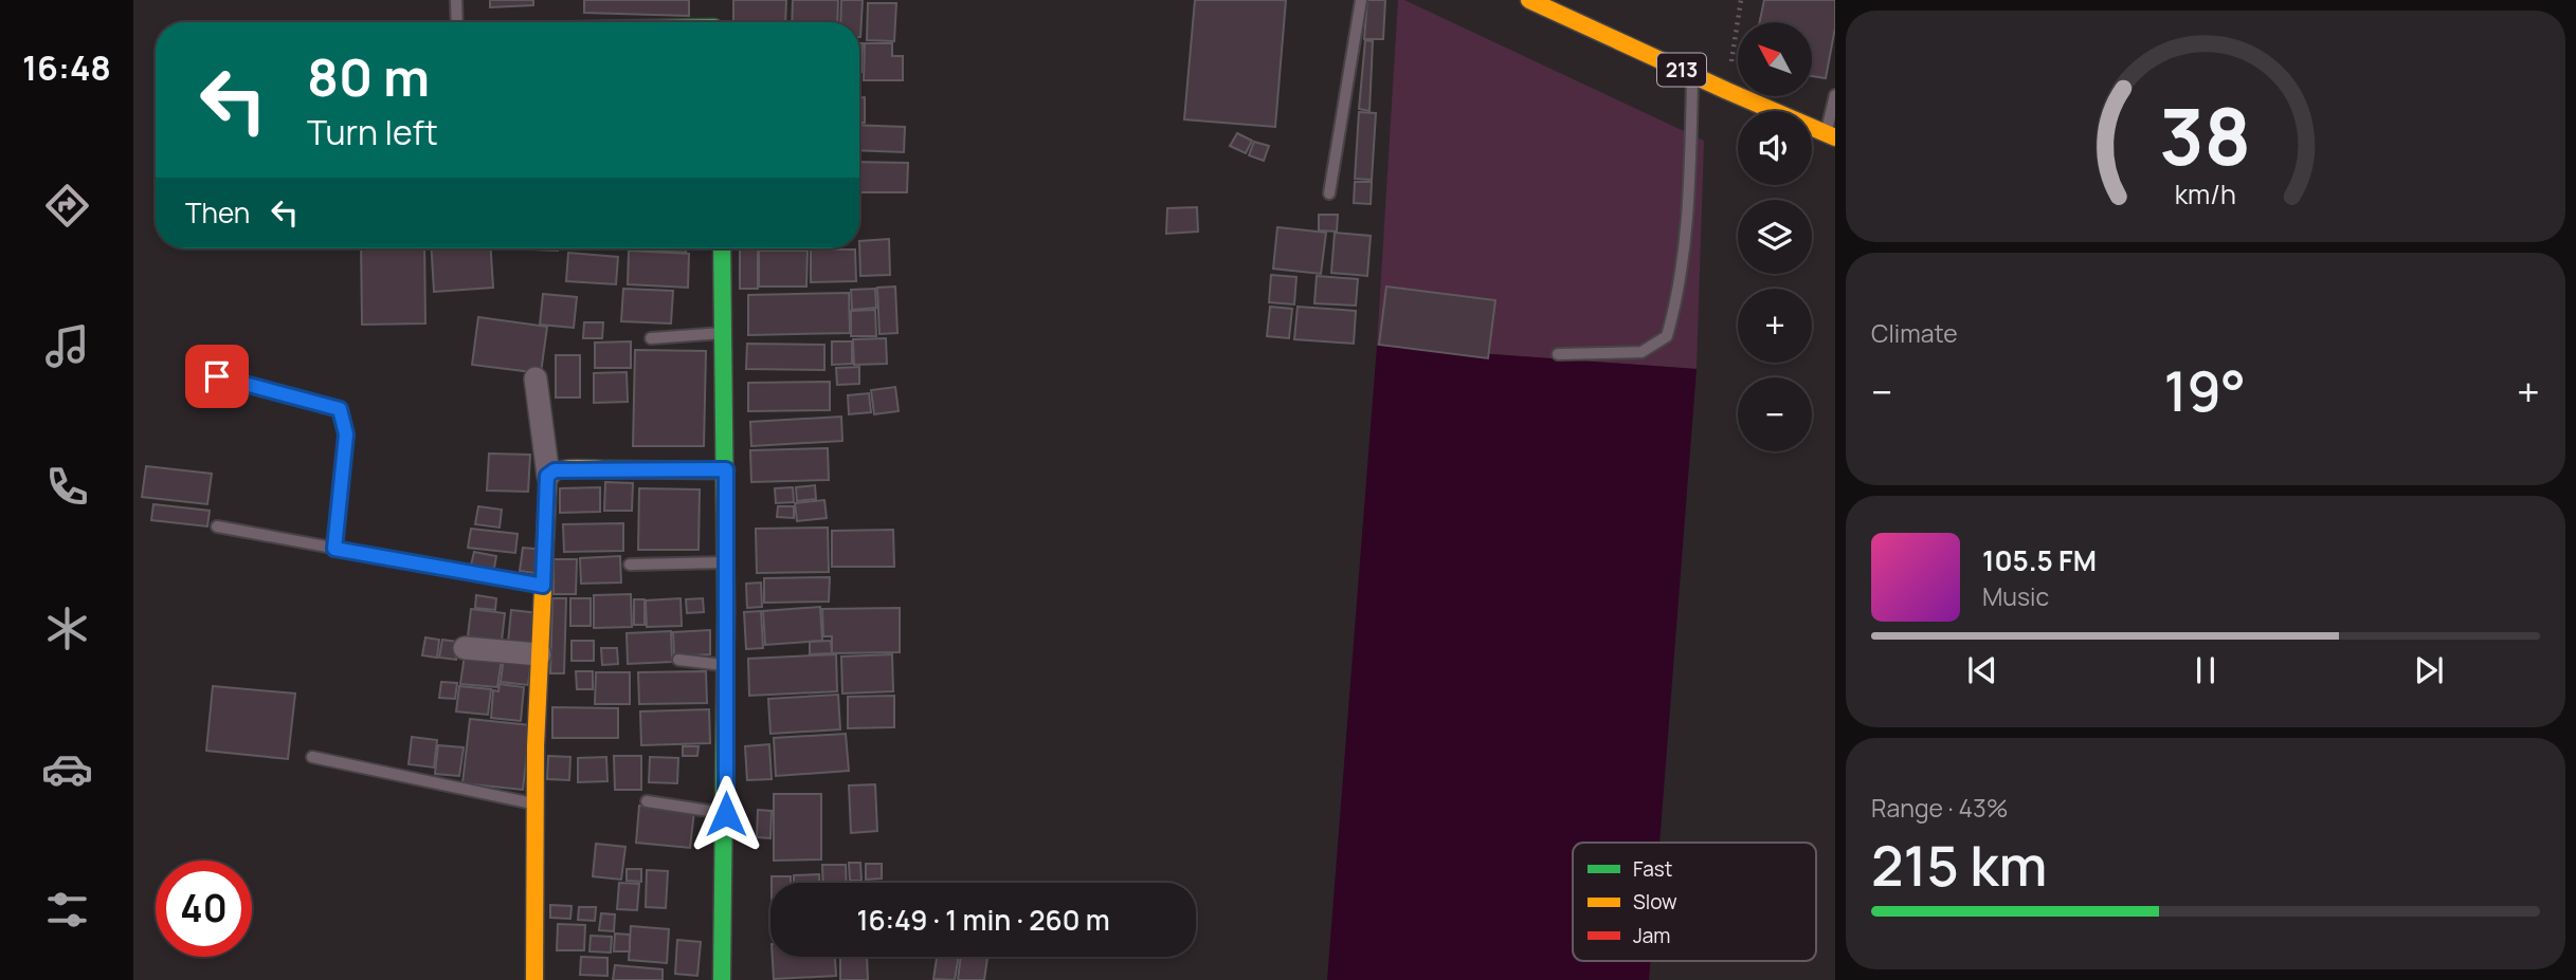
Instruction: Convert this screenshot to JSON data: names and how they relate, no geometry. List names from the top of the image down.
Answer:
{
  "streets": {
    "street": ["213"]
  },
  "legend": ["Fast", "Slow", "Jam"],
  "north": "top left",
  "page": {
    "tabs": "16:48",
    "map_buttons": ["+", "−"],
    "turn": ["80 m", "Turn left"],
    "then": "Then",
    "tile": [
      "Climate",
      ["Range · 43%", "215 km"]
    ],
    "heat": ["−", "19°", "+"],
    "song": ["105.5 FM", "Music"],
    "limit": "40",
    "trip": "16:49 · 1 min · 260 m",
    "gauge": ["38", "km/h"]
  }
}
